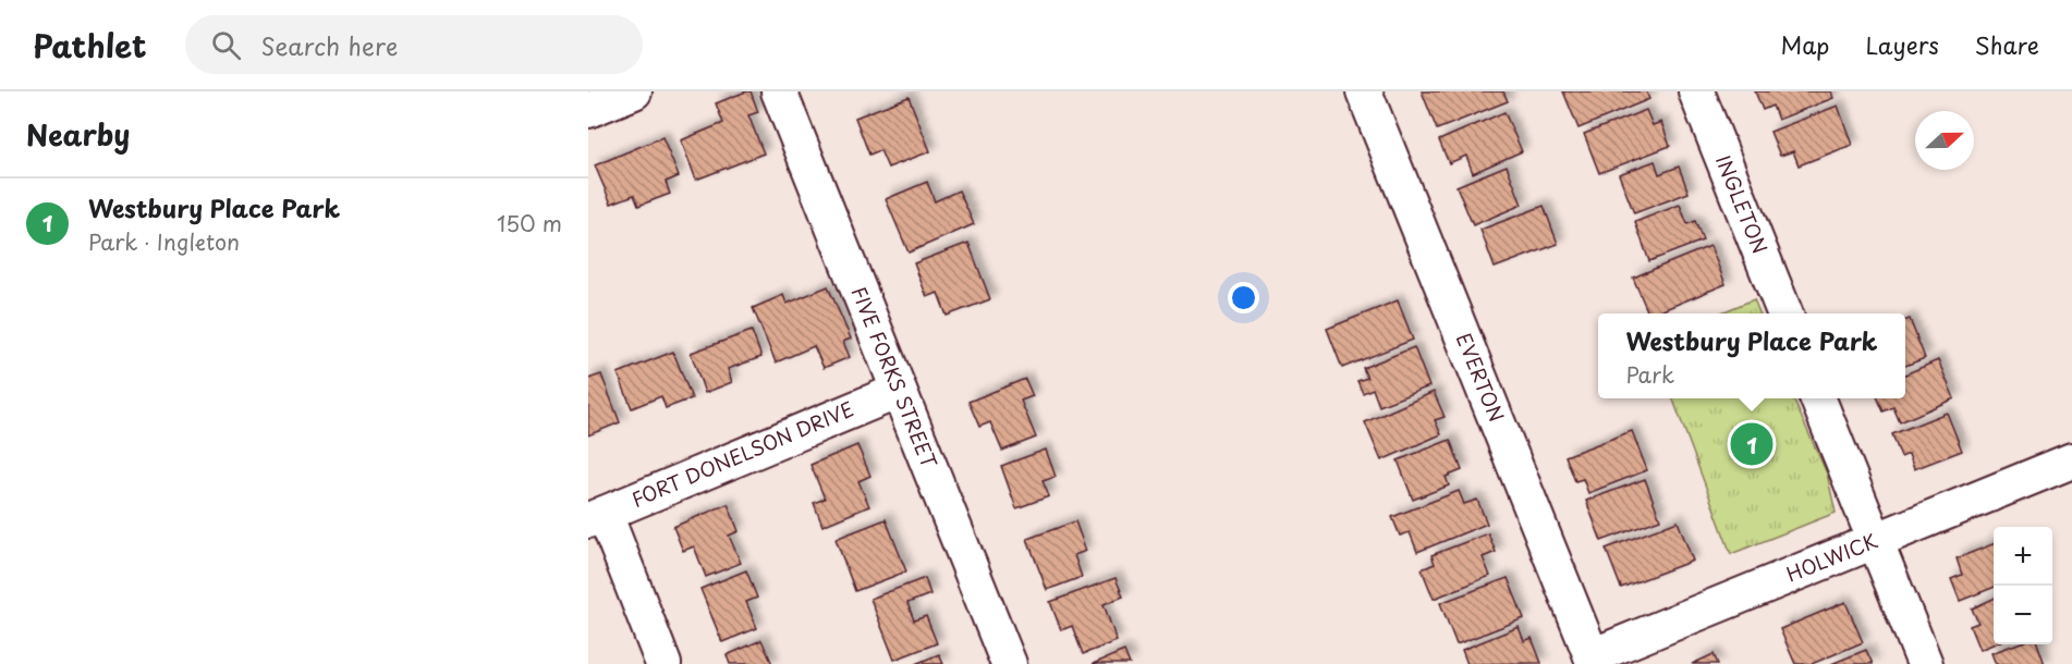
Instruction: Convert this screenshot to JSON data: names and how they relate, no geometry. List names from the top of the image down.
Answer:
{
  "streets": {
    "street": [
      "INGLETON",
      "FIVE FORKS STREET",
      "EVERTON",
      "FORT DONELSON DRIVE",
      "HOLWICK"
    ]
  },
  "crossings": [
    ["FIVE FORKS STREET", "FORT DONELSON DRIVE"],
    ["EVERTON", "HOLWICK"]
  ],
  "north": "right",
  "page": {
    "header": "Pathlet",
    "search": "Search here",
    "nav": ["Map", "Layers", "Share"],
    "heading": "Nearby",
    "list": [
      {
        "mark": "1",
        "name": "Westbury Place Park",
        "note": "Park · Ingleton",
        "value": "150 m"
      }
    ],
    "popup": ["Westbury Place Park", "Park"],
    "pins": "1",
    "map_buttons": ["+", "−"]
  }
}
